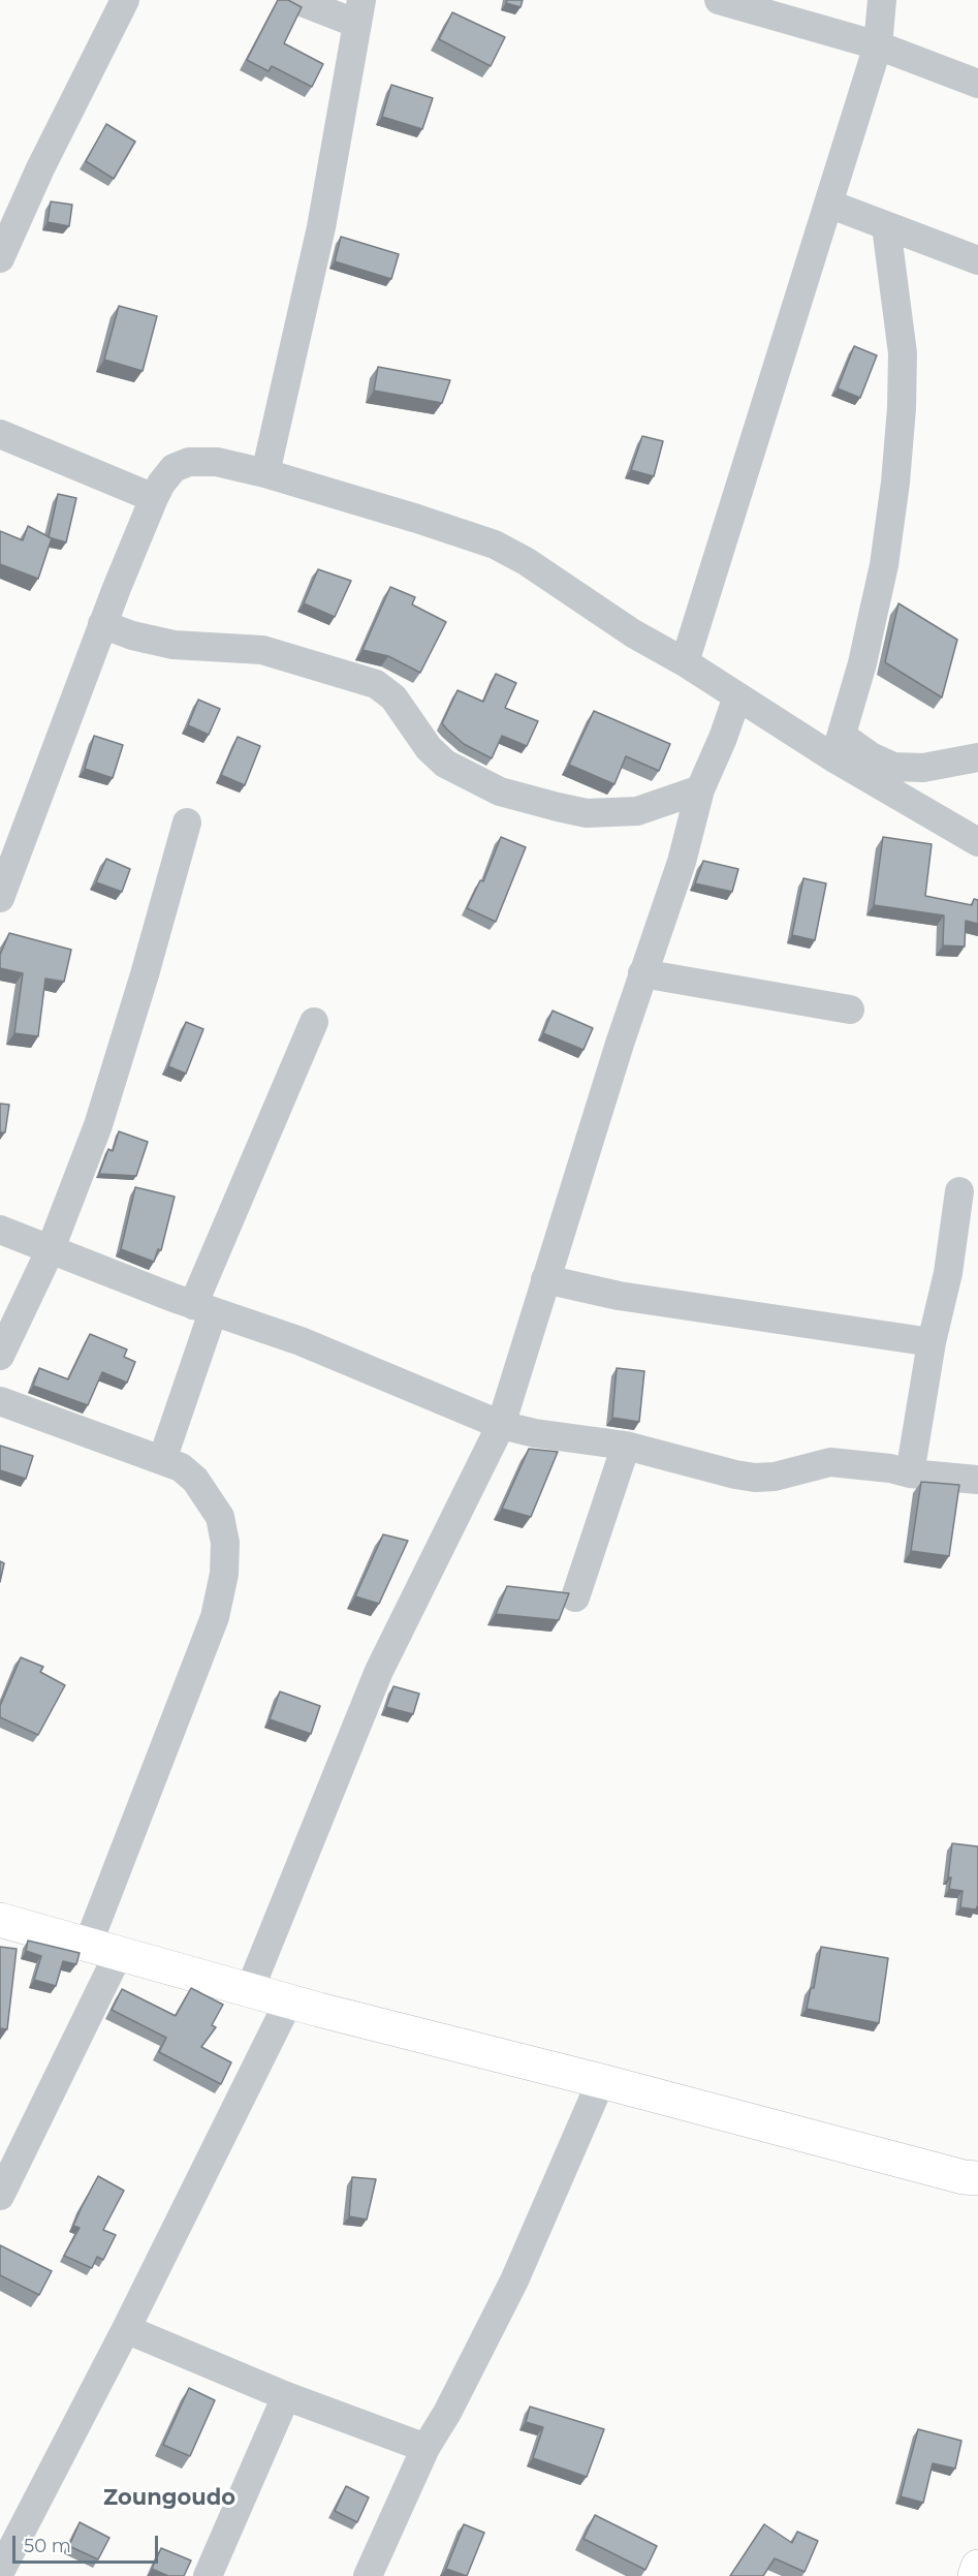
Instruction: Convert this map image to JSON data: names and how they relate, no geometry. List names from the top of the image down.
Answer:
{
  "districts": ["Zoungoudo"],
  "scale_bar": "50 m"
}
